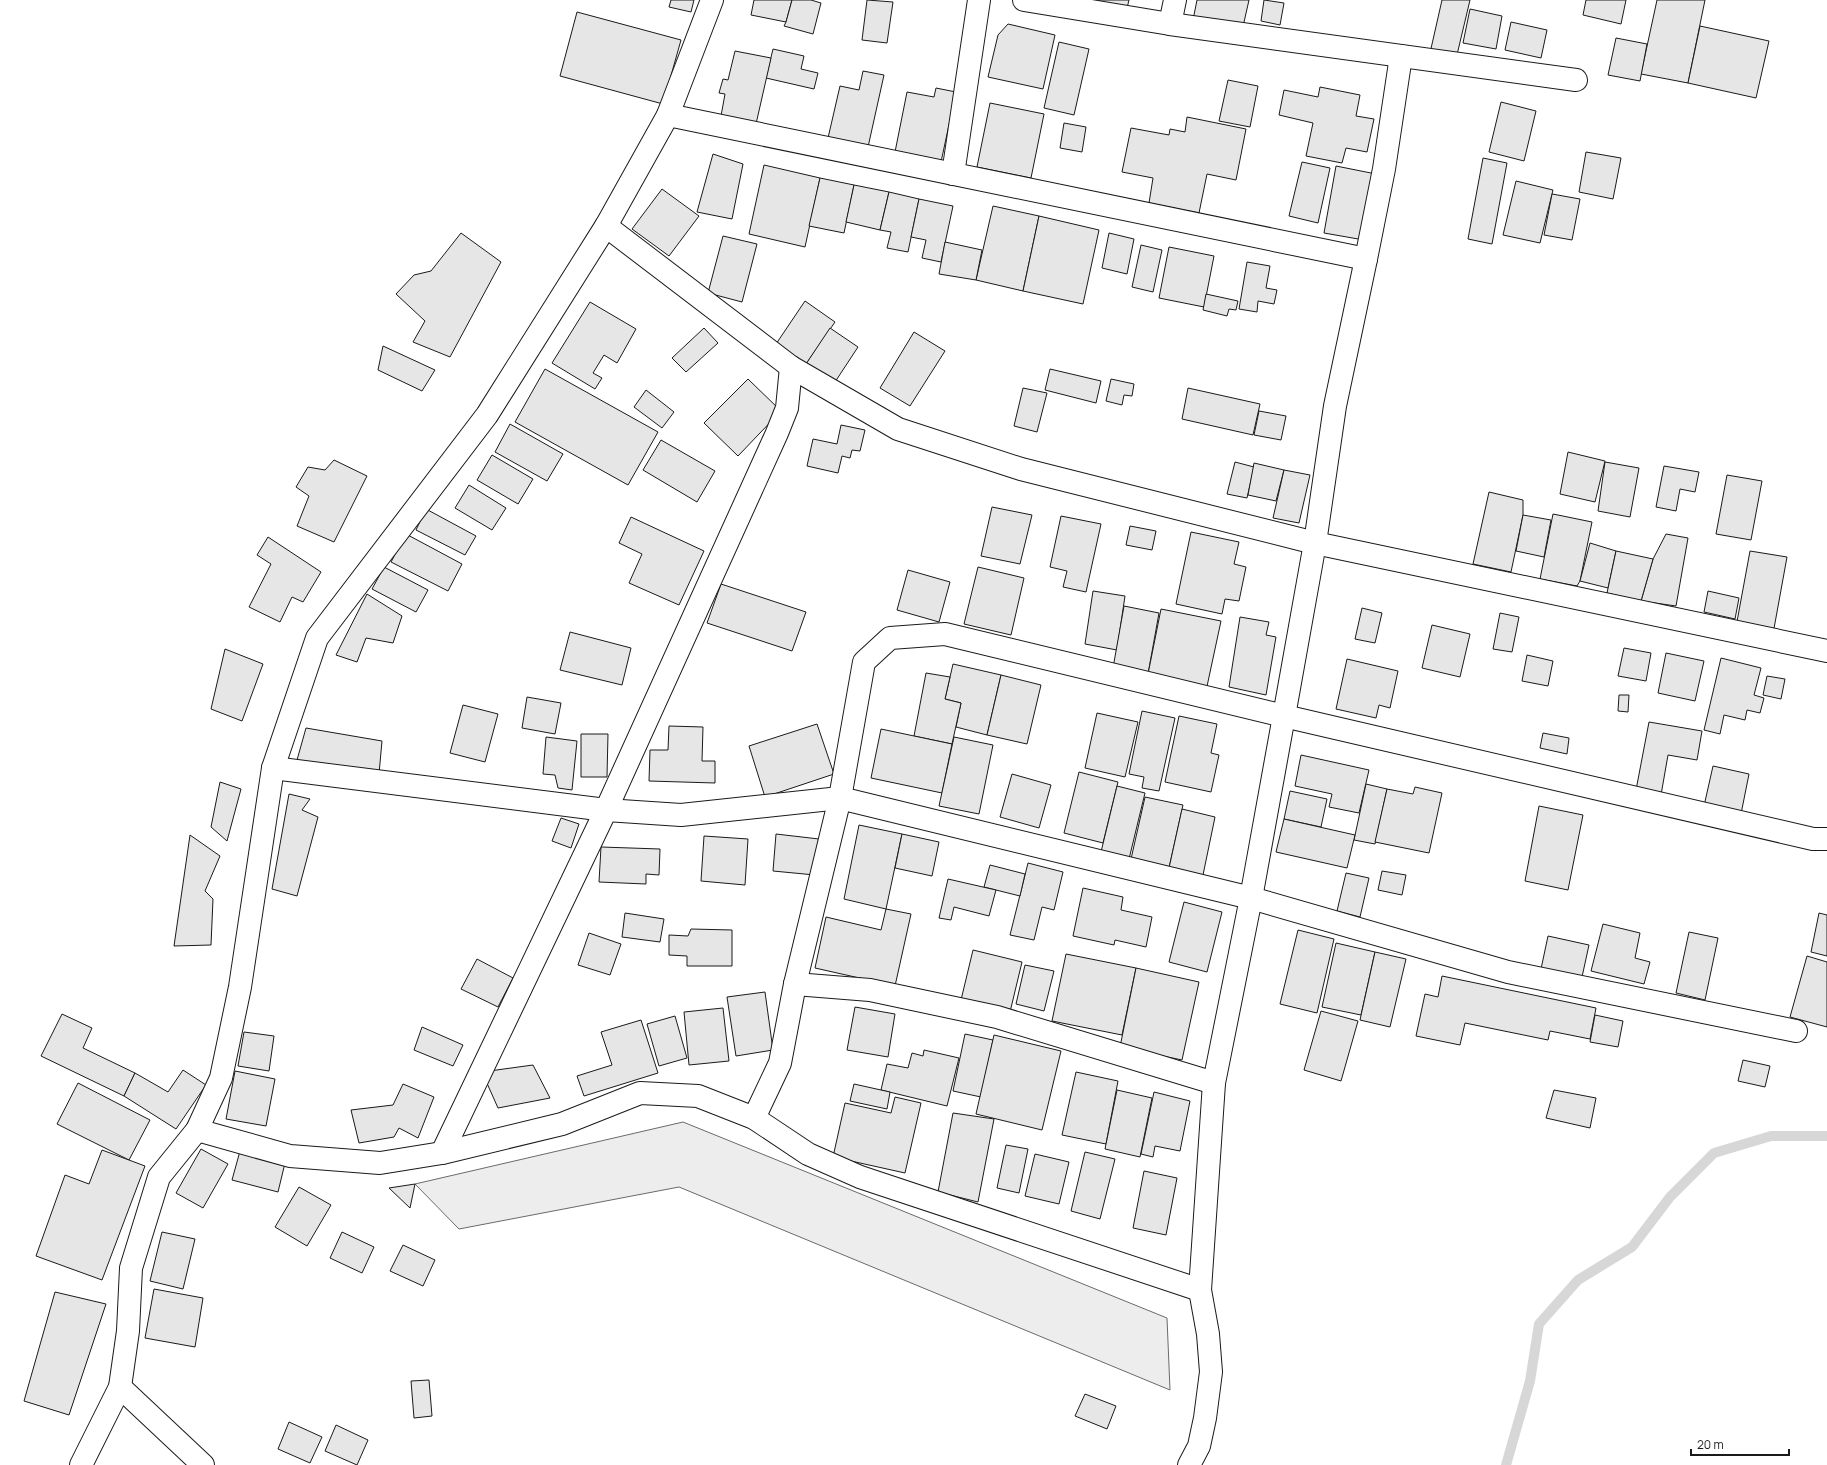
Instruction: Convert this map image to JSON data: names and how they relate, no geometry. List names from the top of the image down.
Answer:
{
  "scale_bar": "20 m"
}
